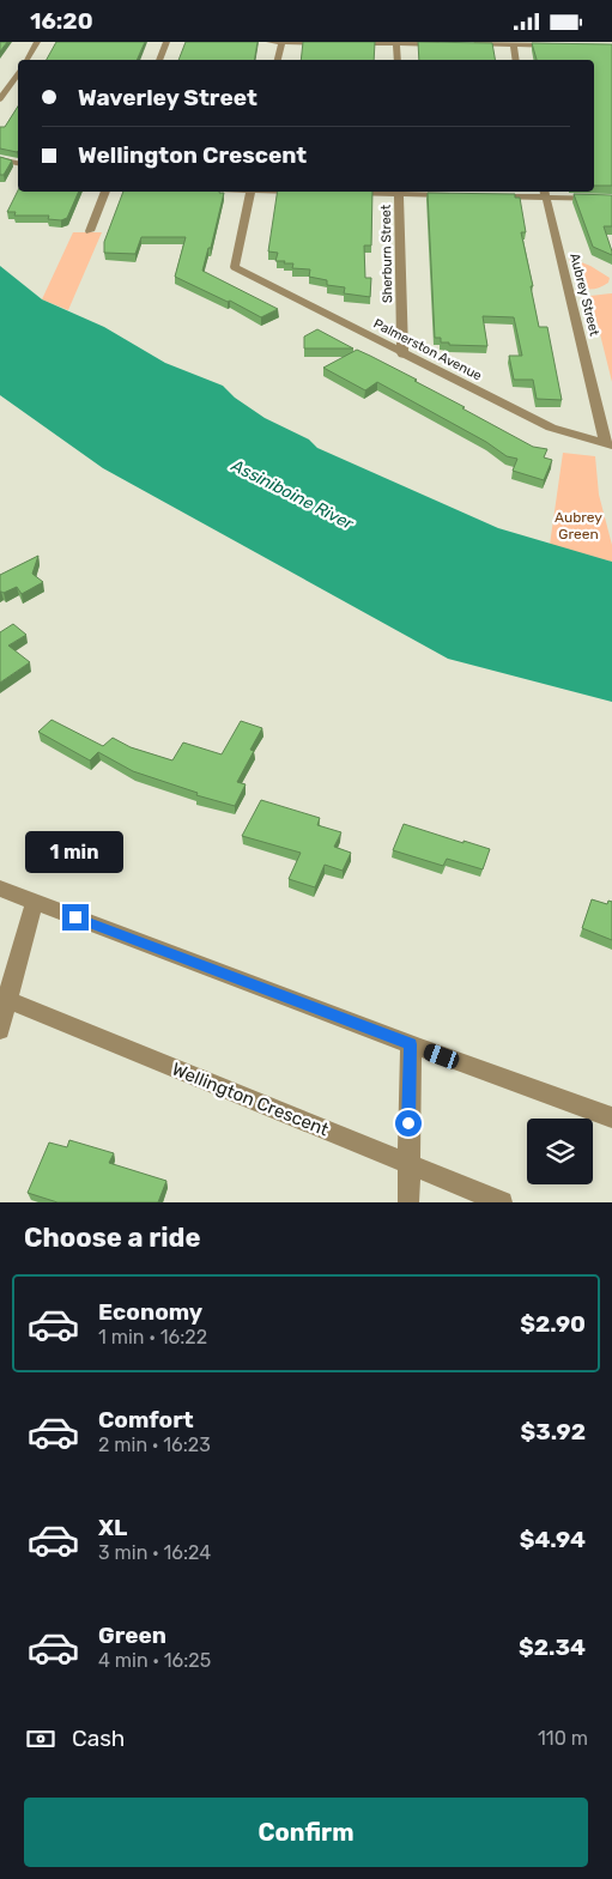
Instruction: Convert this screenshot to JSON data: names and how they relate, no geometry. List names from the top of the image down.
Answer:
{
  "streets": {
    "street": [
      "Sherburn Street",
      "Aubrey Street",
      "Palmerston Avenue",
      "Wellington Crescent"
    ]
  },
  "crossings": [
    ["Sherburn Street", "Palmerston Avenue"],
    ["Aubrey Street", "Palmerston Avenue"]
  ],
  "water": ["Assiniboine River"],
  "parks": ["Aubrey Green"],
  "page": {
    "status": "16:20",
    "banner": ["Waverley Street", "Wellington Crescent"],
    "bubble": "1 min",
    "heading": "Choose a ride",
    "list": [
      {
        "name": "Economy",
        "note": "1 min · 16:22",
        "value": "$2.90"
      },
      {
        "name": "Comfort",
        "note": "2 min · 16:23",
        "value": "$3.92"
      },
      {
        "name": "XL",
        "note": "3 min · 16:24",
        "value": "$4.94"
      },
      {
        "name": "Green",
        "note": "4 min · 16:25",
        "value": "$2.34"
      }
    ],
    "pay": ["Cash", "110 m"],
    "buttons": "Confirm"
  }
}
